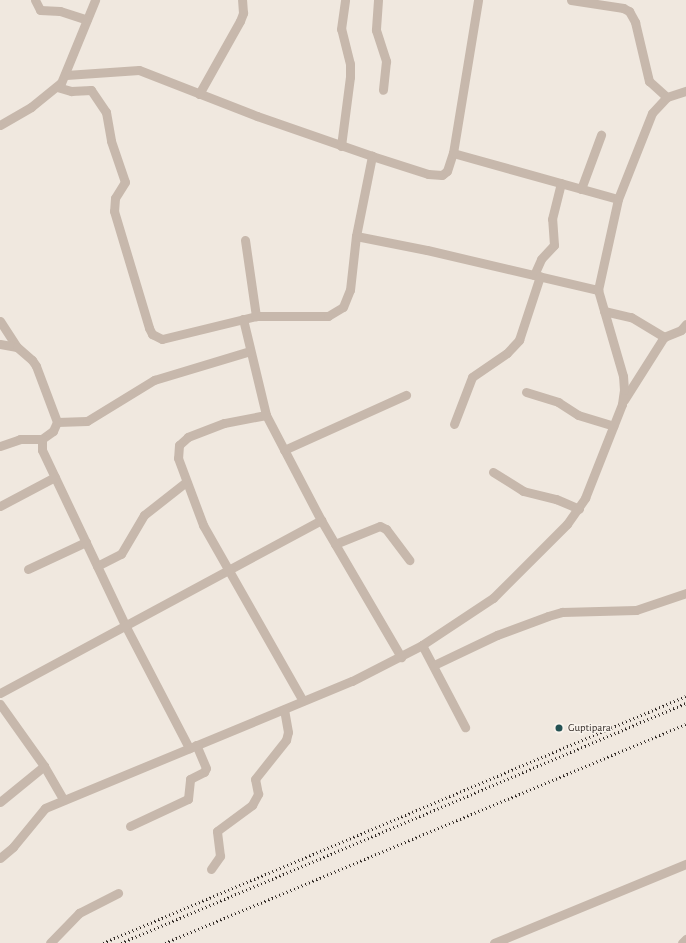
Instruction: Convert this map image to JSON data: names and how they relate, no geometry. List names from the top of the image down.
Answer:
{
  "places": ["Guptipara"]
}
